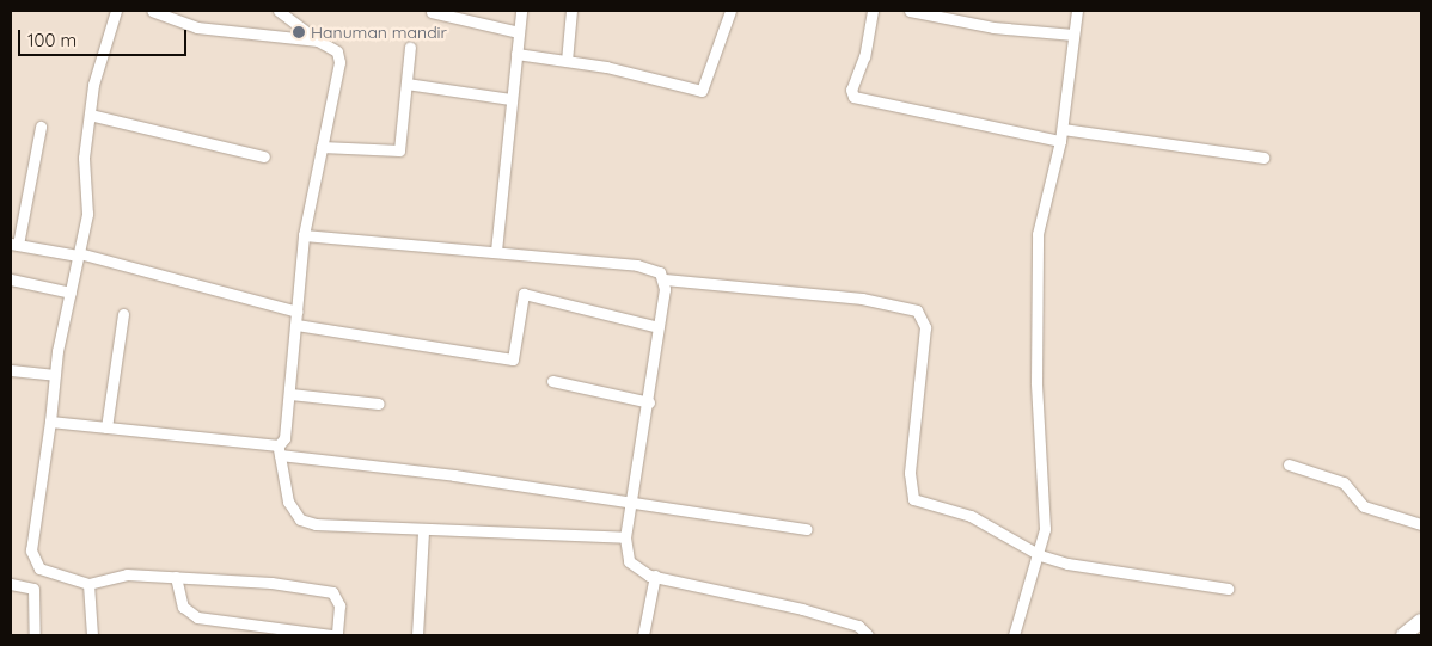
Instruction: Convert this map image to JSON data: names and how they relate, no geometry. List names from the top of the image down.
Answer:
{
  "places": ["Hanuman mandir"],
  "scale_bar": "100 m"
}
